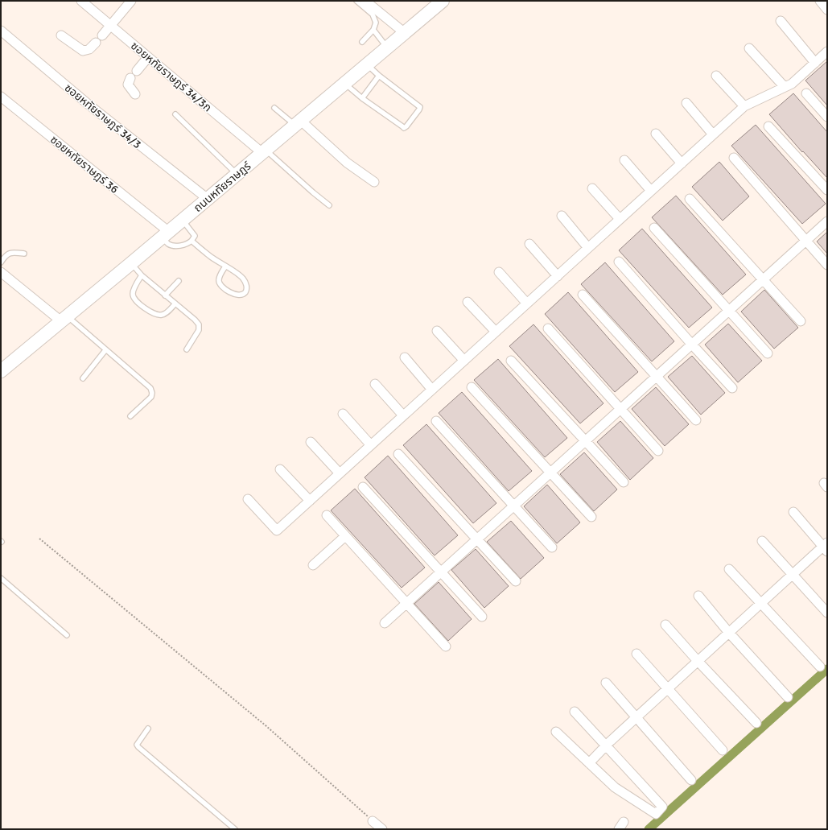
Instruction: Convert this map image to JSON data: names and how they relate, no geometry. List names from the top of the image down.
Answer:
{
  "streets": {
    "main road": ["ถนนหทัยราษฎร์"],
    "street": ["ซอยหทัยราษฎร์ 34/3ก", "ซอยหทัยราษฎร์ 34/3", "ซอยหทัยราษฎร์ 36"]
  },
  "crossings": [
    ["ซอยหทัยราษฎร์ 34/3ก", "ถนนหทัยราษฎร์"],
    ["ซอยหทัยราษฎร์ 34/3", "ถนนหทัยราษฎร์"],
    ["ซอยหทัยราษฎร์ 36", "ถนนหทัยราษฎร์"]
  ]
}
